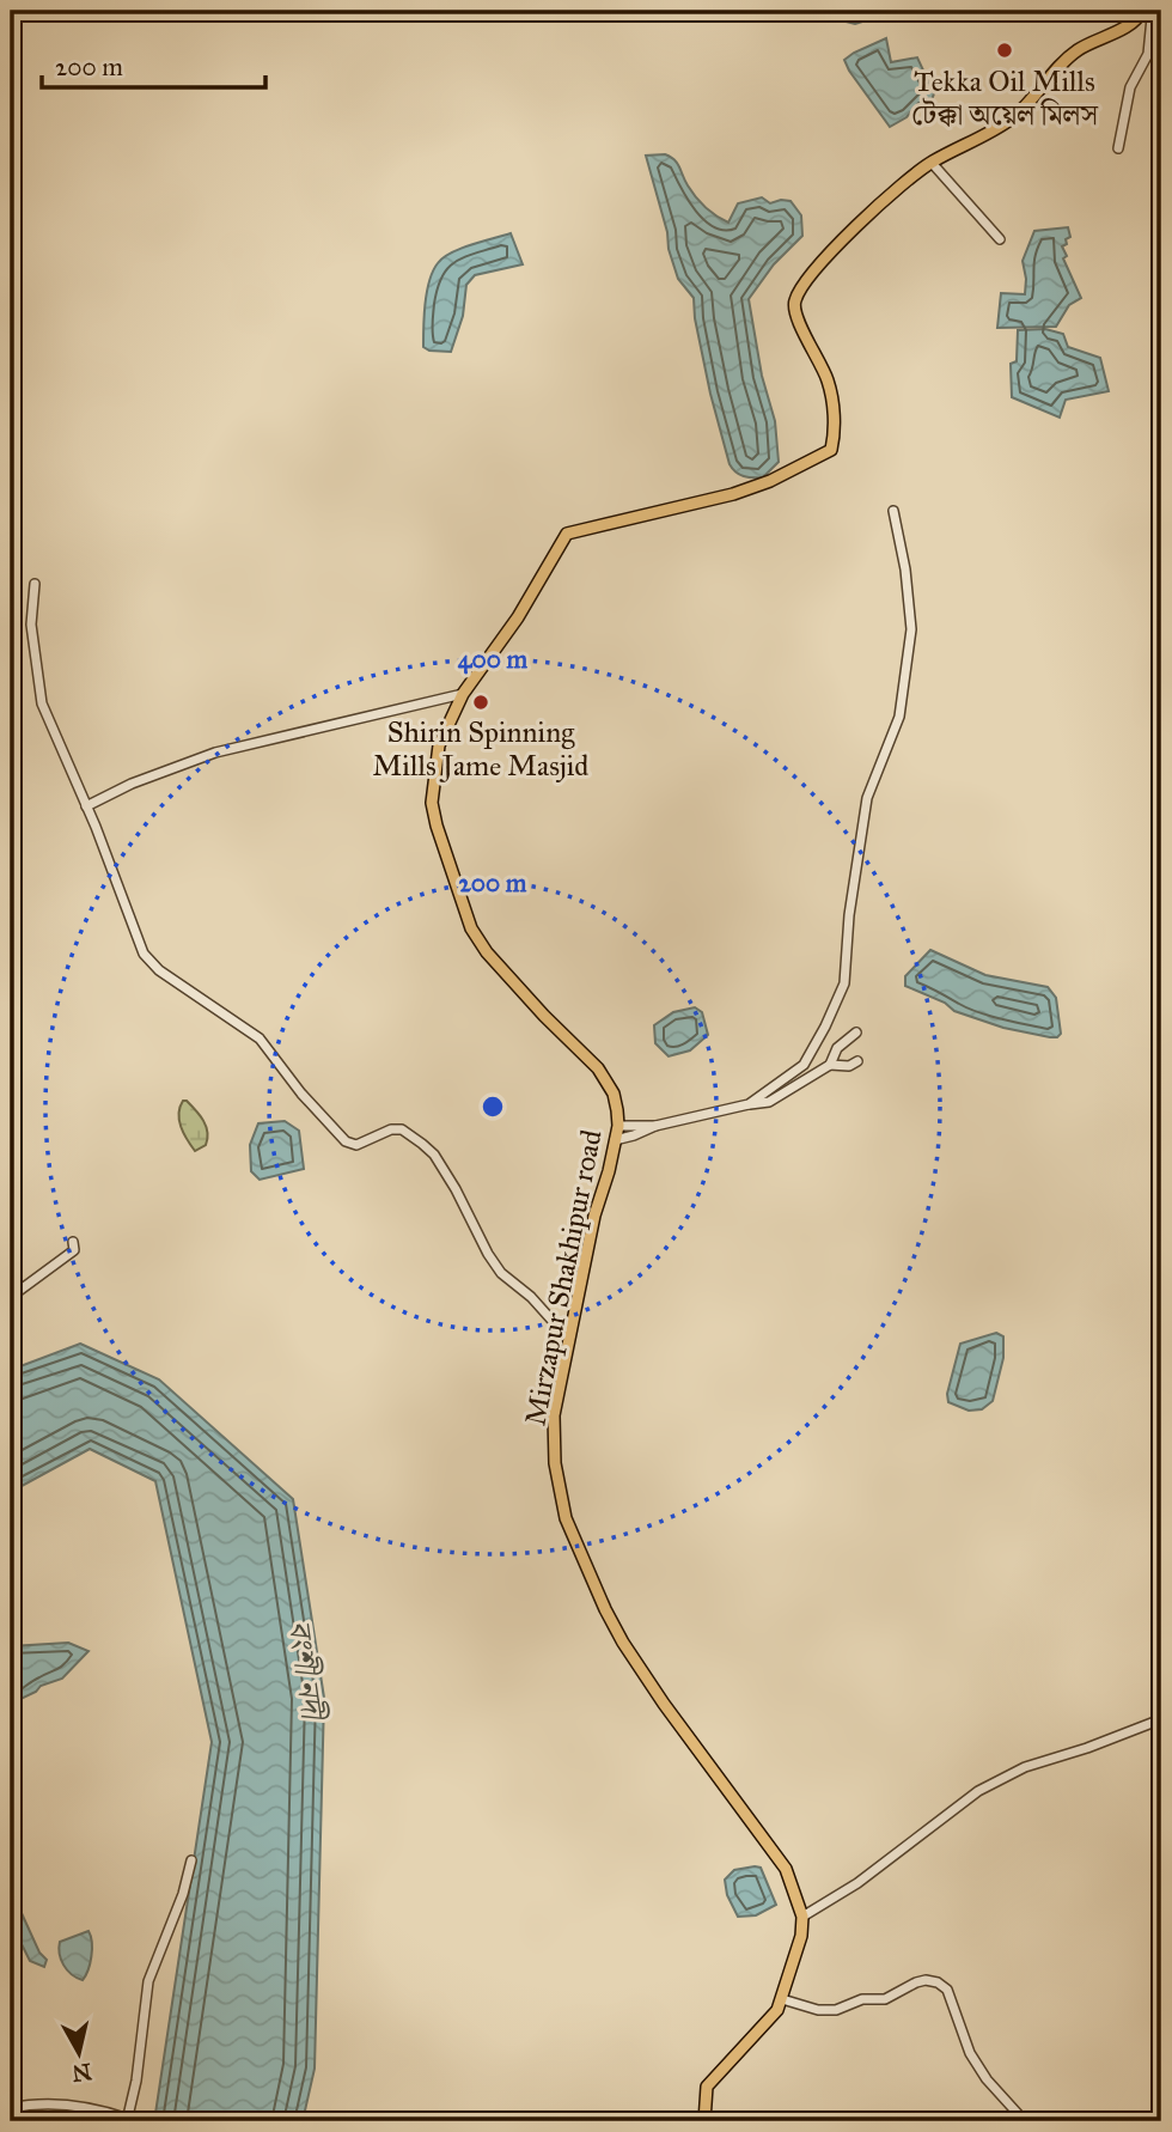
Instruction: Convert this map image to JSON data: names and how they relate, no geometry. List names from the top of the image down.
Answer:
{
  "streets": {
    "main road": ["Mirzapur Shakhipur road"]
  },
  "water": ["বংশী নদী"],
  "places": ["Tekka Oil Mills টেক্কা অয়েল মিলস", "Shirin Spinning Mills Jame Masjid"],
  "scale_bar": "200 m",
  "north": "bottom",
  "rings": ["400 m", "200 m"]
}
